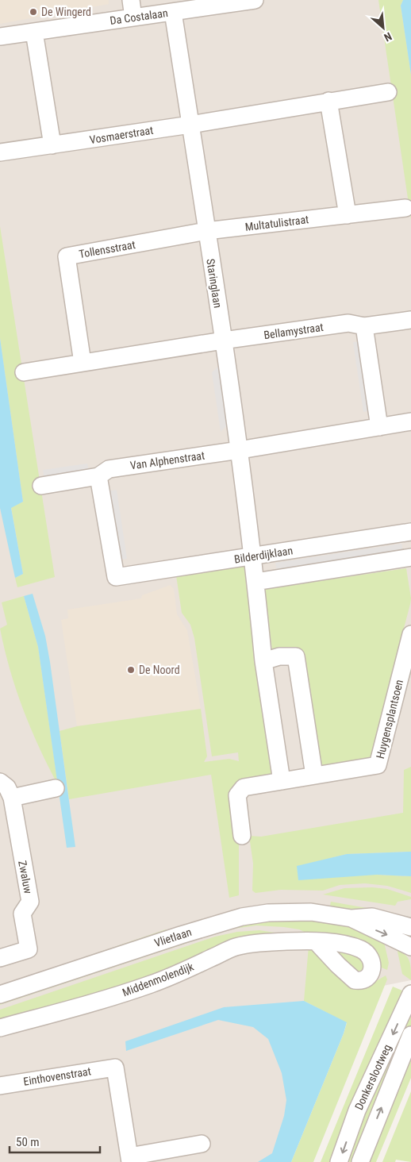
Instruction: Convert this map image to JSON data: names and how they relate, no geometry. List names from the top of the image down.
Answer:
{
  "streets": {
    "street": [
      "Da Costalaan",
      "Vosmaerstraat",
      "Multatulistraat",
      "Tollensstraat",
      "Staringlaan",
      "Bellamystraat",
      "Van Alphenstraat",
      "Bilderdijklaan",
      "Huygensplantsoen",
      "Zwaluw",
      "Vlietlaan",
      "Middenmolendijk",
      "Einthovenstraat",
      "Donkerslootweg"
    ]
  },
  "crossings": [
    ["Da Costalaan", "Staringlaan"],
    ["Vosmaerstraat", "Staringlaan"],
    ["Multatulistraat", "Tollensstraat"],
    ["Multatulistraat", "Staringlaan"],
    ["Tollensstraat", "Staringlaan"],
    ["Staringlaan", "Bellamystraat"],
    ["Staringlaan", "Van Alphenstraat"],
    ["Staringlaan", "Bilderdijklaan"],
    ["Van Alphenstraat", "Bilderdijklaan"]
  ],
  "places": ["De Wingerd", "De Noord"],
  "scale_bar": "50 m",
  "north": "bottom right"
}
